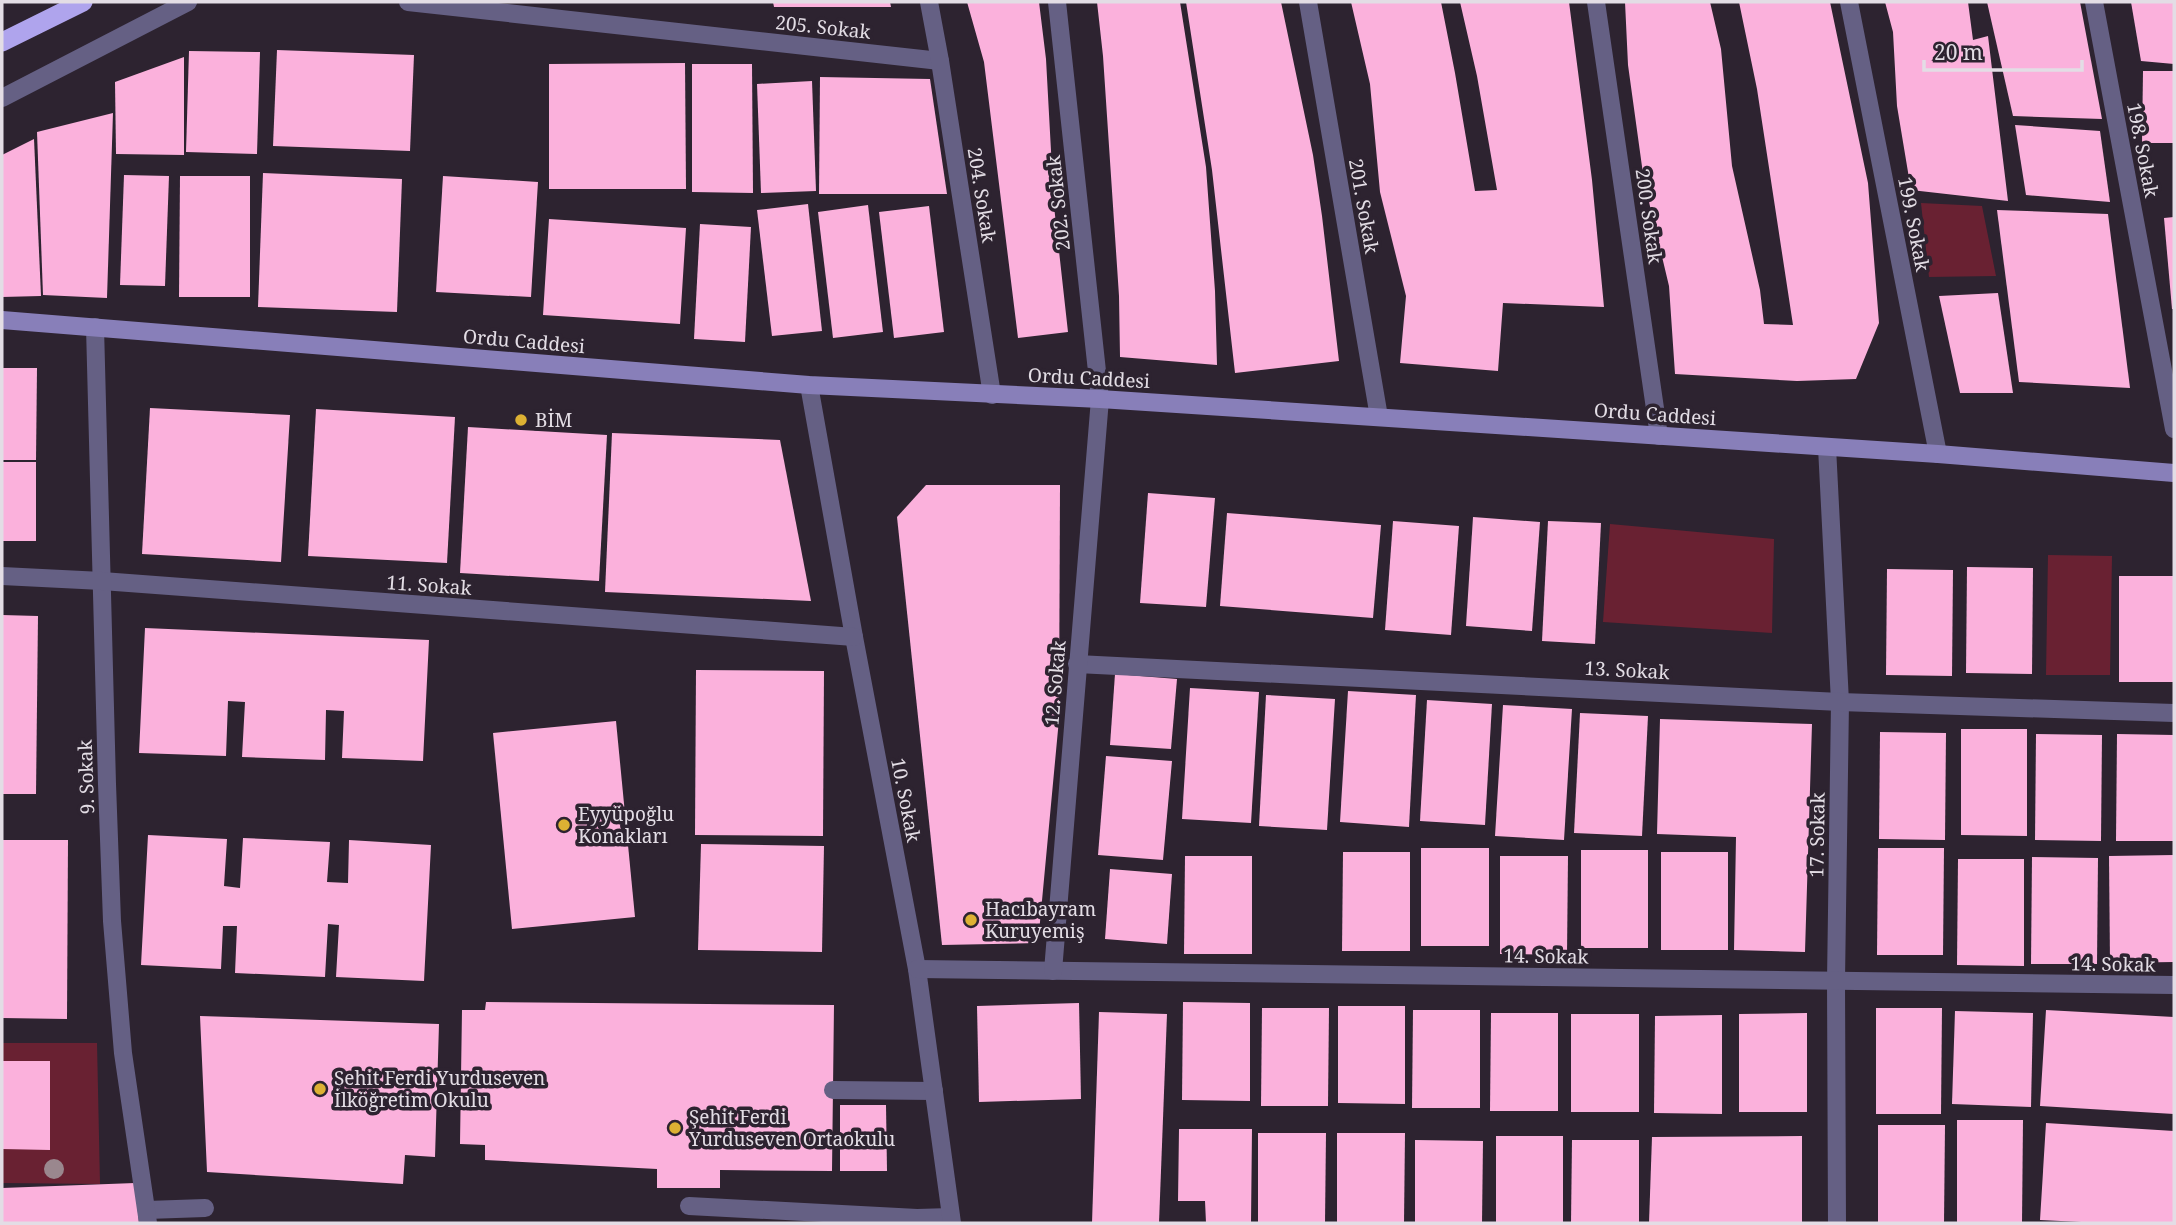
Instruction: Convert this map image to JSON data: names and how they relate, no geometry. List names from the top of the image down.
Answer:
{
  "streets": {
    "main road": ["Ordu Caddesi"],
    "street": [
      "205. Sokak",
      "198. Sokak",
      "204. Sokak",
      "202. Sokak",
      "201. Sokak",
      "200. Sokak",
      "199. Sokak",
      "11. Sokak",
      "13. Sokak",
      "12. Sokak",
      "9. Sokak",
      "10. Sokak",
      "17. Sokak",
      "14. Sokak"
    ]
  },
  "crossings": [
    ["205. Sokak", "204. Sokak"],
    ["204. Sokak", "Ordu Caddesi"],
    ["202. Sokak", "Ordu Caddesi"],
    ["202. Sokak", "12. Sokak"],
    ["201. Sokak", "Ordu Caddesi"],
    ["200. Sokak", "Ordu Caddesi"],
    ["199. Sokak", "Ordu Caddesi"],
    ["Ordu Caddesi", "12. Sokak"],
    ["Ordu Caddesi", "9. Sokak"],
    ["Ordu Caddesi", "10. Sokak"],
    ["Ordu Caddesi", "17. Sokak"],
    ["11. Sokak", "9. Sokak"],
    ["11. Sokak", "10. Sokak"],
    ["13. Sokak", "12. Sokak"],
    ["13. Sokak", "17. Sokak"],
    ["12. Sokak", "14. Sokak"],
    ["10. Sokak", "14. Sokak"],
    ["17. Sokak", "14. Sokak"]
  ],
  "places": [
    "BİM",
    "Eyyüpoğlu Konakları",
    "Hacıbayram Kuruyemiş",
    "Şehit Ferdi Yurduseven İlköğretim Okulu",
    "Şehit Ferdi Yurduseven Ortaokulu"
  ],
  "scale_bar": "20 m"
}
